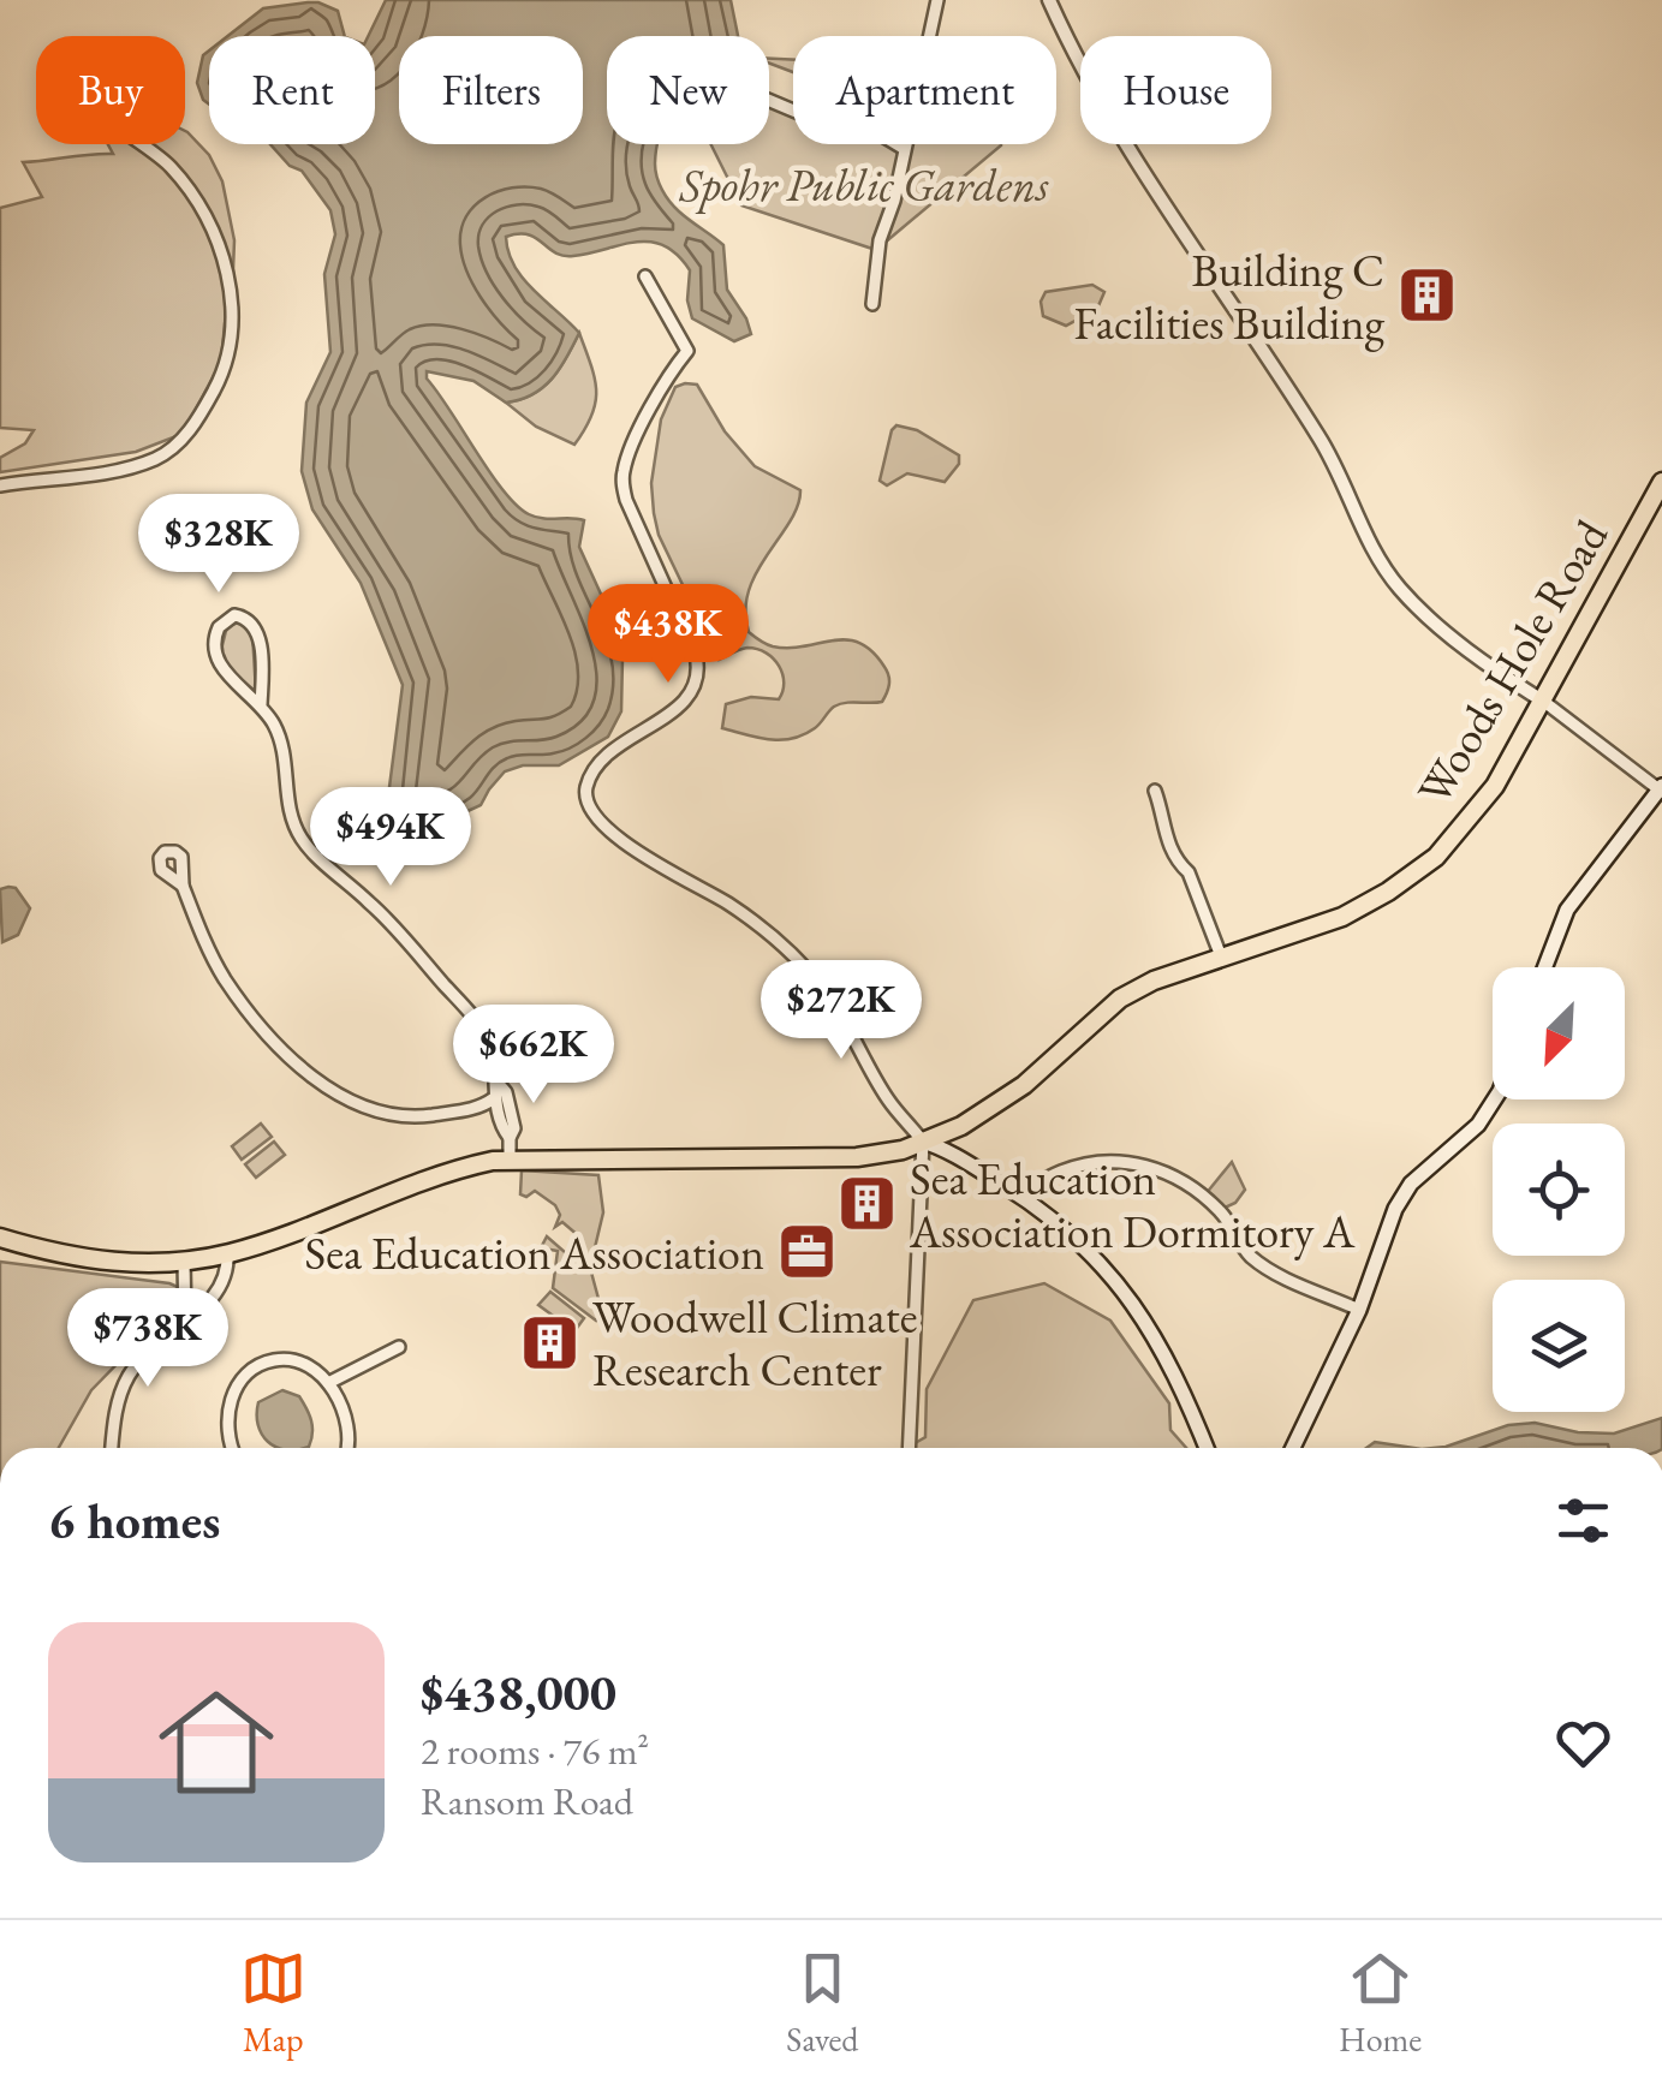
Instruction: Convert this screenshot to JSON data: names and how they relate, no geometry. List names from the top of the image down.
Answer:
{
  "streets": {
    "highway": ["Woods Hole Road"]
  },
  "parks": ["Spohr Public Gardens"],
  "places": {
    "building": ["Building C Facilities Building", "Sea Education Association Dormitory A", "Woodwell Climate Research Center"],
    "office": ["Sea Education Association"]
  },
  "north": "bottom left",
  "page": {
    "chip": [
      "Buy",
      "Rent",
      "Filters",
      "New",
      "Apartment",
      "House"
    ],
    "price": [
      "$328K",
      "$438K",
      "$494K",
      "$272K",
      "$662K",
      "$738K"
    ],
    "heading": "6 homes",
    "list": [
      {
        "name": "$438,000",
        "note": "2 rooms · 76 m² · Ransom Road"
      }
    ],
    "tabs": ["Map", "Saved", "Home"]
  }
}
